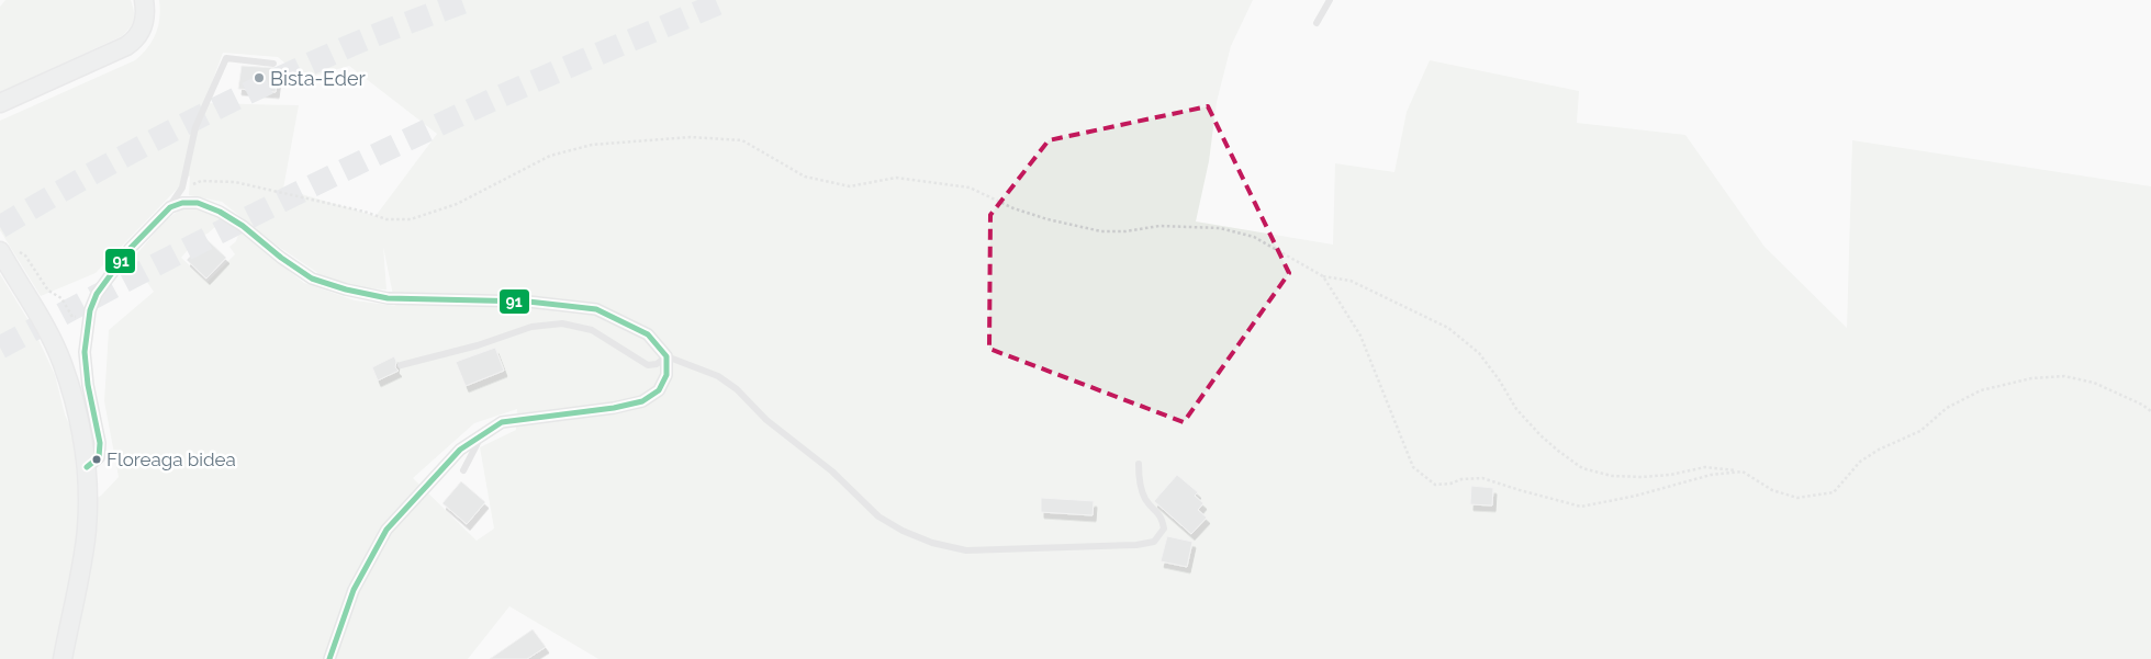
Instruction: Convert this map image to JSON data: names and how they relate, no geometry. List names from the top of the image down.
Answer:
{
  "places": ["Bista-Eder", "Floreaga bidea"],
  "lines": ["transit line 91"]
}
